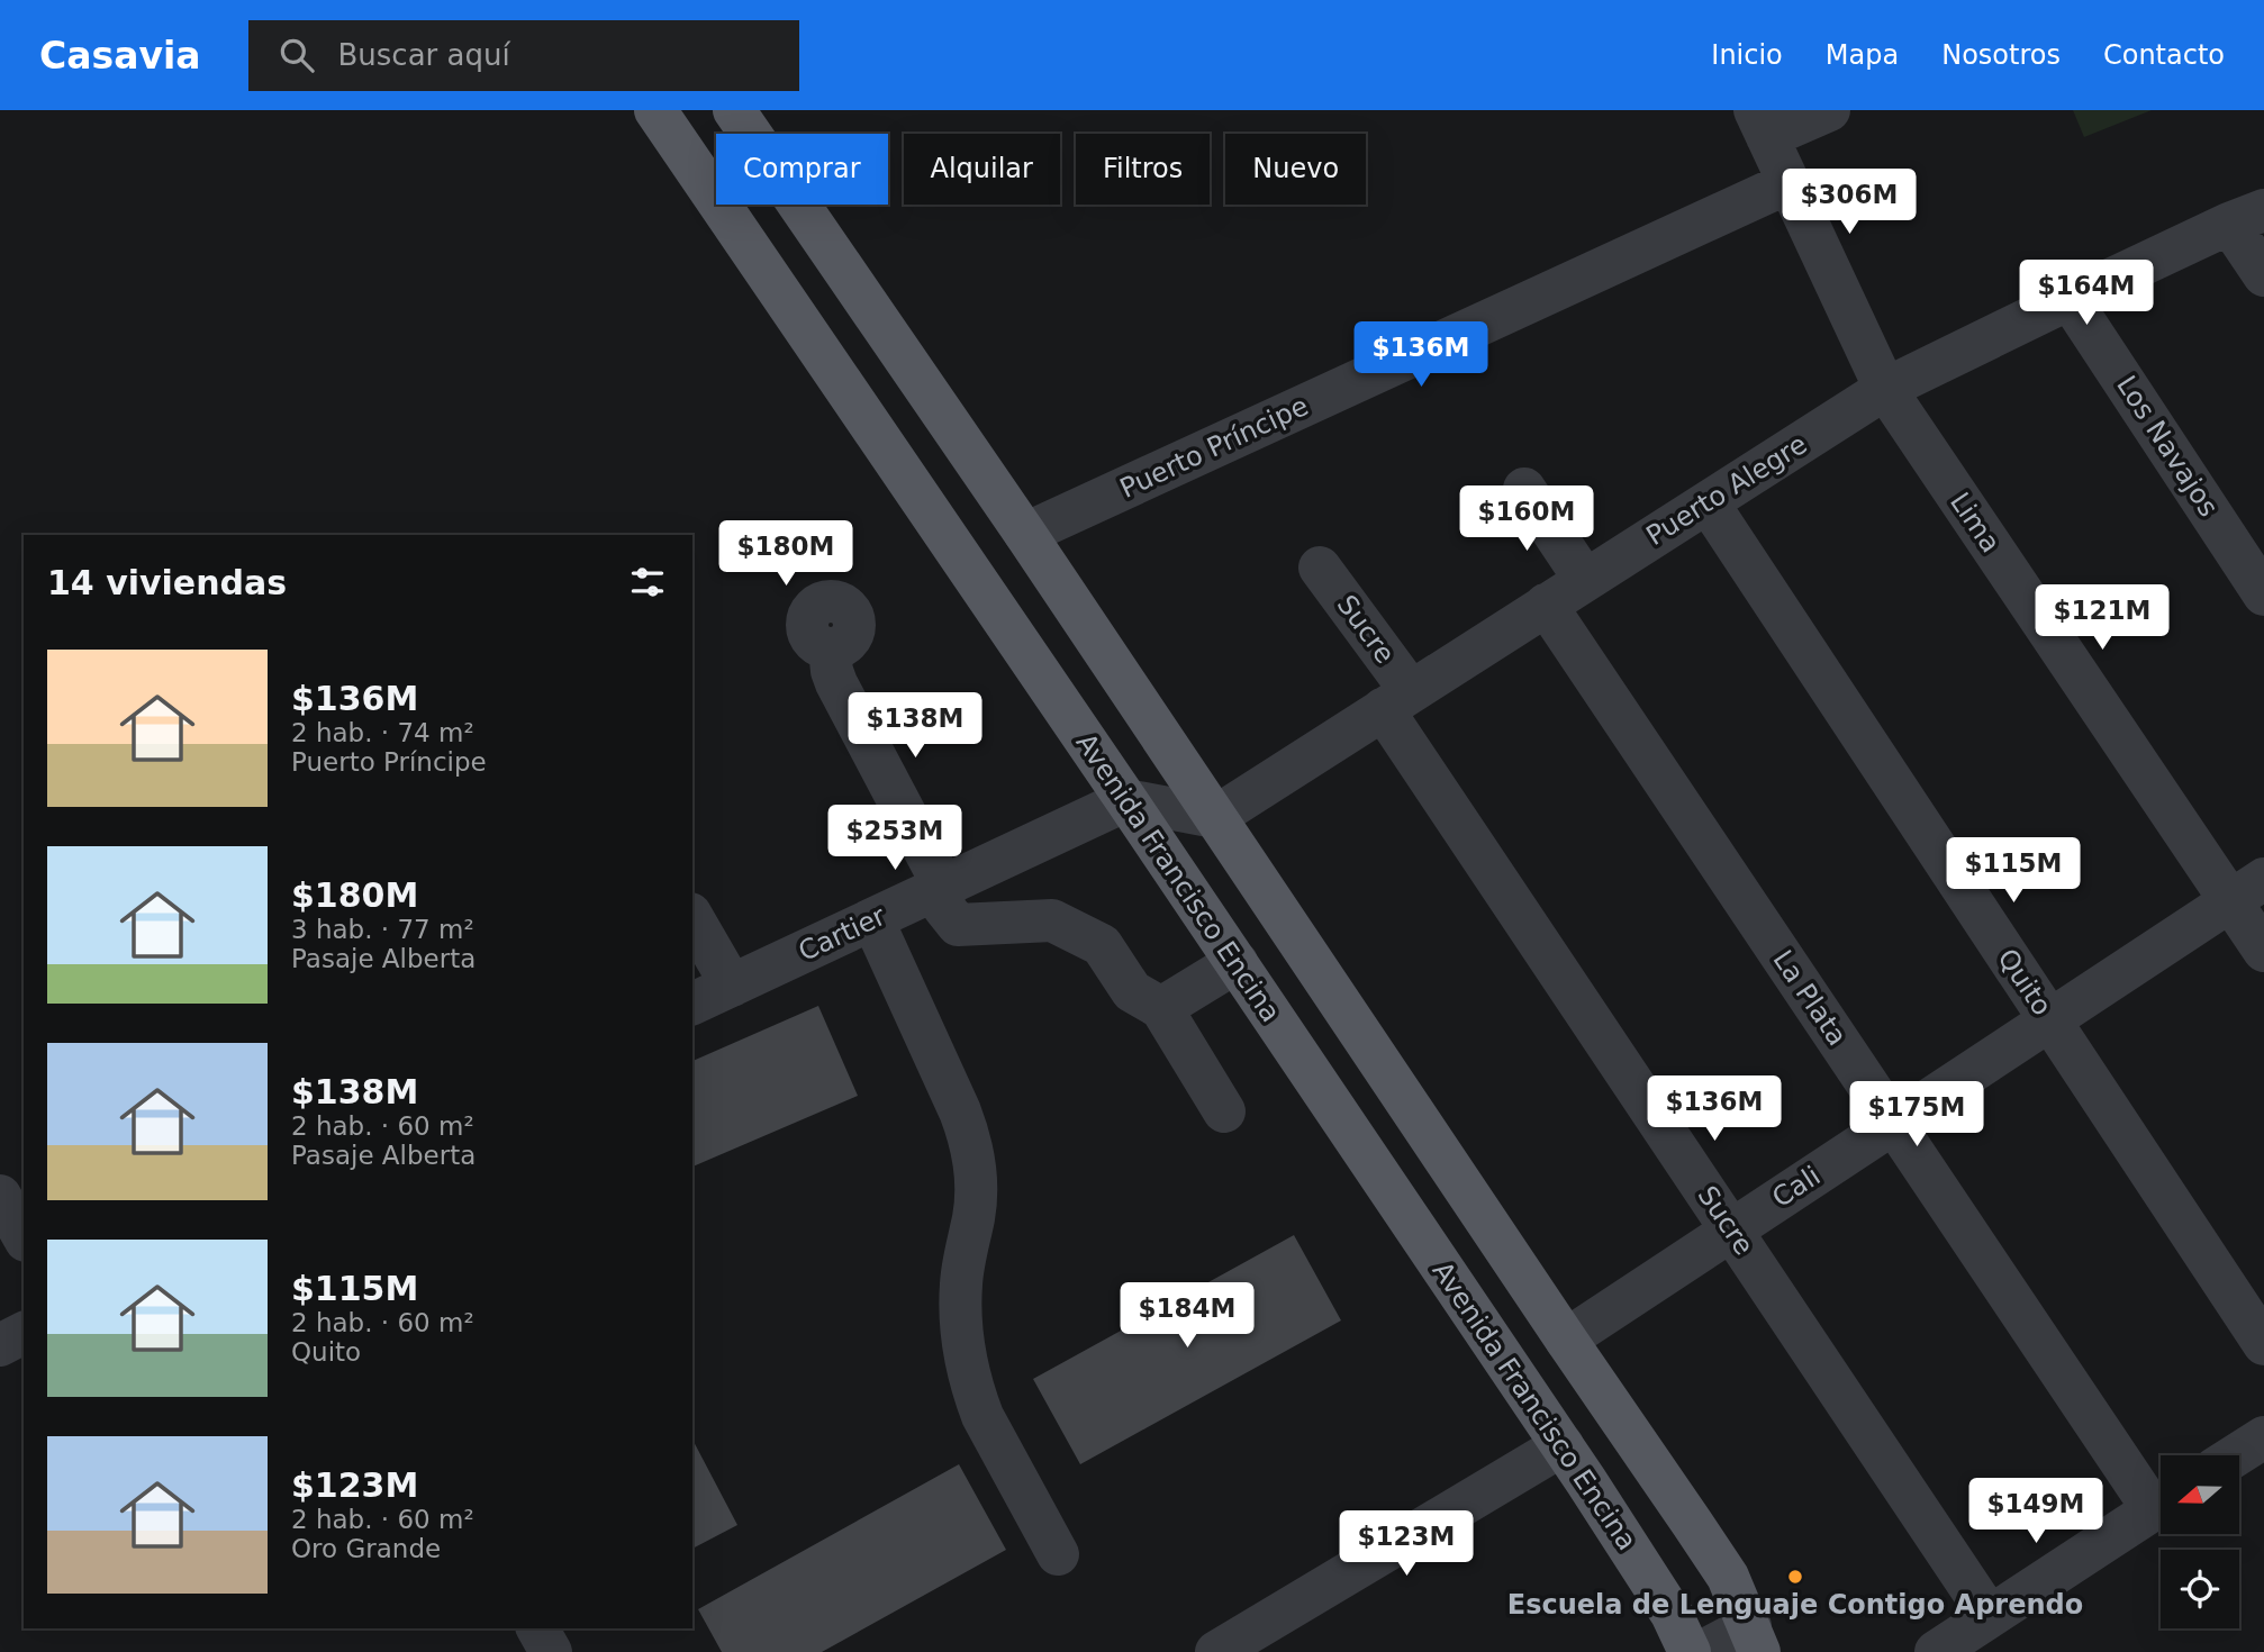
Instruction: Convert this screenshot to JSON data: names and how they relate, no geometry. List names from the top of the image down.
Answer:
{
  "streets": {
    "main road": ["Avenida Francisco Encina"],
    "street": [
      "Los Navajos",
      "Puerto Príncipe",
      "Puerto Alegre",
      "Lima",
      "Sucre",
      "Cartier",
      "Quito",
      "La Plata",
      "Cali"
    ]
  },
  "crossings": [
    ["Los Navajos", "Puerto Alegre"],
    ["Puerto Príncipe", "Lima"],
    ["Puerto Alegre", "Lima"],
    ["Puerto Alegre", "Sucre"],
    ["Puerto Alegre", "Quito"],
    ["Puerto Alegre", "La Plata"],
    ["Lima", "Cali"],
    ["Sucre", "Cali"],
    ["Avenida Francisco Encina", "Cartier"],
    ["Quito", "Cali"],
    ["La Plata", "Cali"]
  ],
  "places": ["Escuela de Lenguaje Contigo Aprendo"],
  "north": "left",
  "page": {
    "header": "Casavia",
    "search": "Buscar aquí",
    "nav": [
      "Inicio",
      "Mapa",
      "Nosotros",
      "Contacto"
    ],
    "chip": [
      "Comprar",
      "Alquilar",
      "Filtros",
      "Nuevo"
    ],
    "price": [
      "$306M",
      "$164M",
      "$136M",
      "$160M",
      "$180M",
      "$121M",
      "$138M",
      "$253M",
      "$115M",
      "$136M",
      "$175M",
      "$184M",
      "$149M",
      "$123M"
    ],
    "heading": "14 viviendas",
    "list": [
      {
        "name": "$136M",
        "note": "2 hab. · 74 m² · Puerto Príncipe"
      },
      {
        "name": "$180M",
        "note": "3 hab. · 77 m² · Pasaje Alberta"
      },
      {
        "name": "$138M",
        "note": "2 hab. · 60 m² · Pasaje Alberta"
      },
      {
        "name": "$115M",
        "note": "2 hab. · 60 m² · Quito"
      },
      {
        "name": "$123M",
        "note": "2 hab. · 60 m² · Oro Grande"
      }
    ]
  }
}
